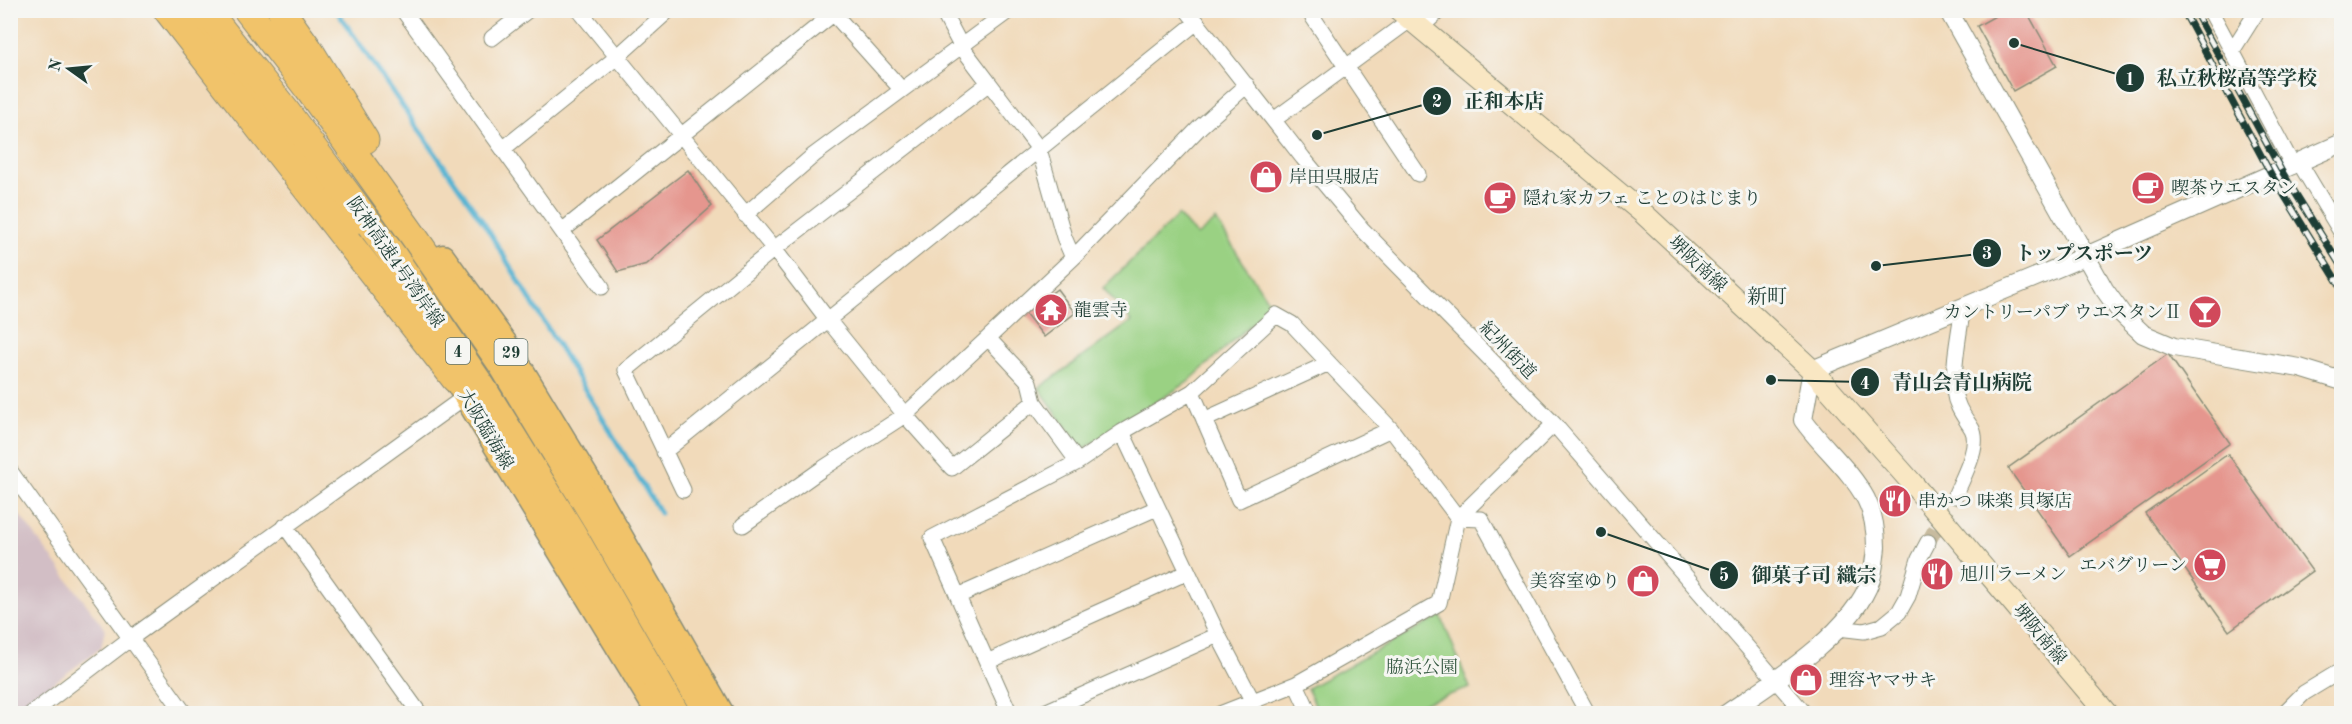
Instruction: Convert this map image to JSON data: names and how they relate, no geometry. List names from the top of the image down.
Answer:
{
  "streets": {
    "highway": ["阪神高速4号湾岸線", "4"],
    "main road": ["堺阪南線", "29", "大阪臨海線"],
    "street": ["紀州街道"]
  },
  "districts": ["新町"],
  "parks": ["脇浜公園"],
  "places": {
    "other": [
      "私立秋桜高等学校",
      "正和本店",
      "トップスポーツ",
      "青山会青山病院",
      "御菓子司 織宗"
    ],
    "shop": ["岸田呉服店", "美容室ゆり", "理容ヤマサキ"],
    "cafe": ["喫茶ウエスタン", "隠れ家カフェ ことのはじまり"],
    "temple": ["龍雲寺"],
    "bar": ["カントリーパブ ウエスタンⅡ"],
    "restaurant": ["串かつ 味楽 貝塚店", "旭川ラーメン"],
    "supermarket": ["エバグリーン"]
  },
  "north": "left"
}
